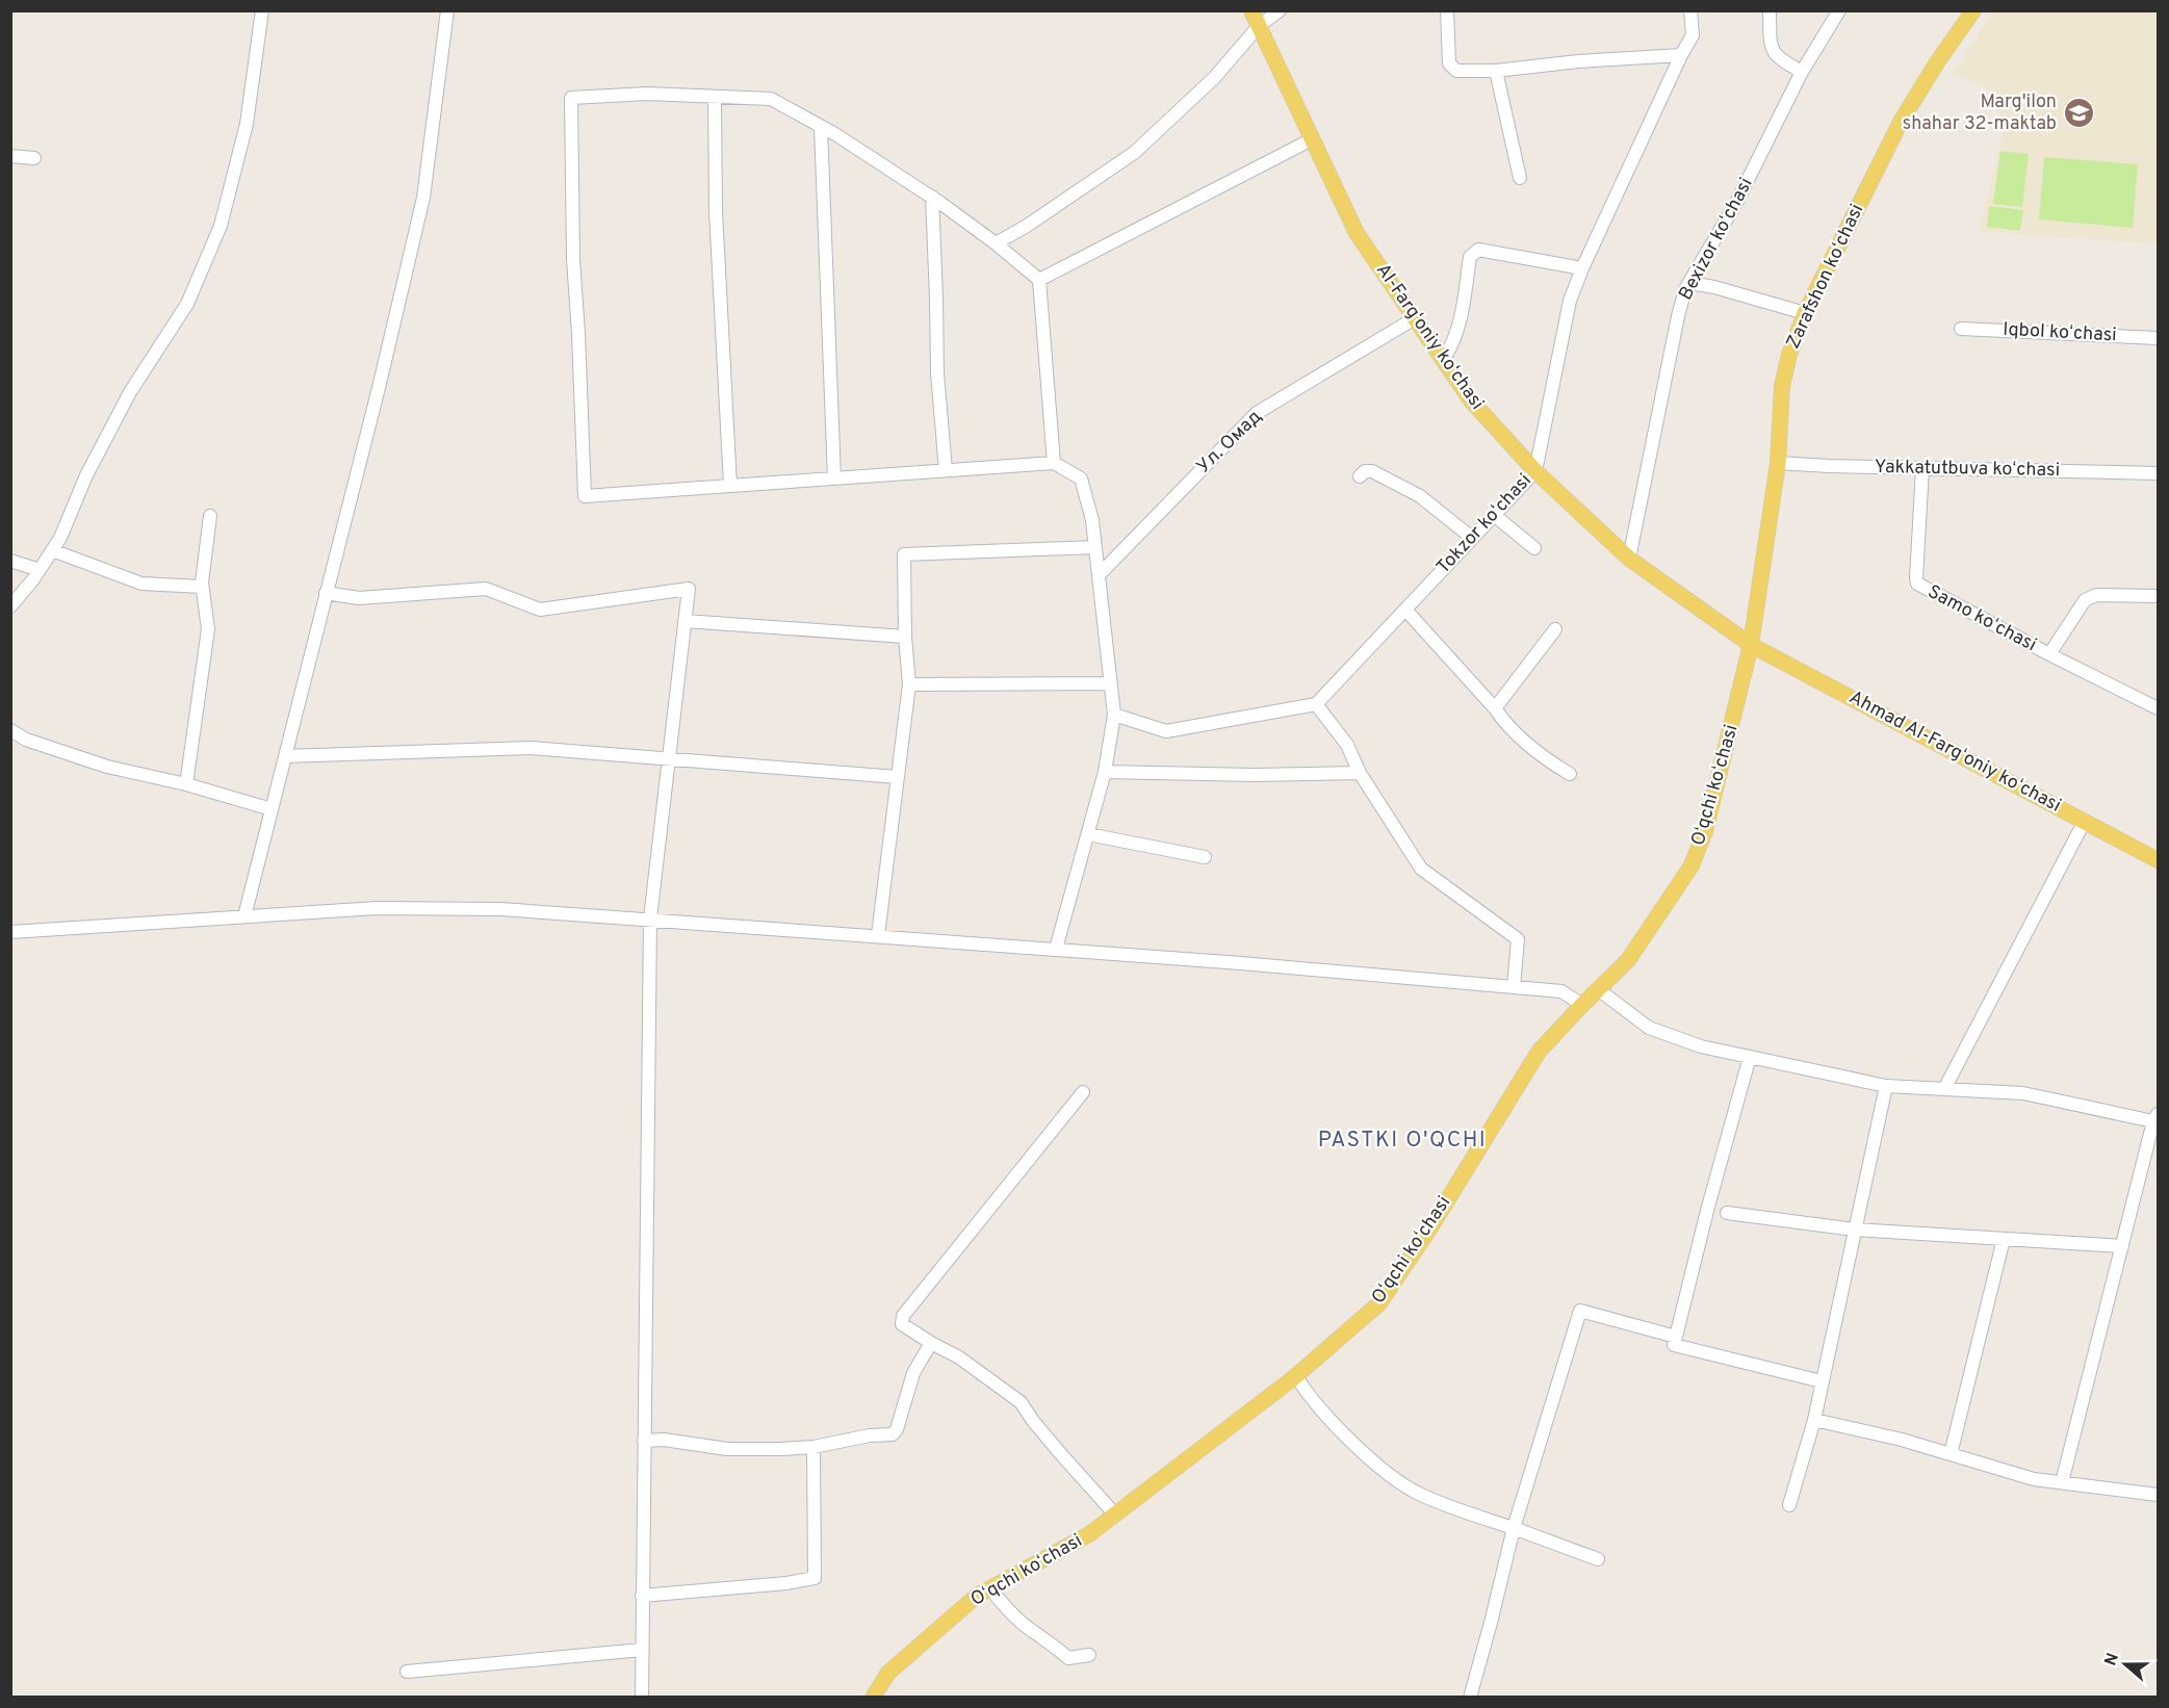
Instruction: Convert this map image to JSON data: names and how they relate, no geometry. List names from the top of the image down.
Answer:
{
  "streets": {
    "main road": [
      "Zarafshon koʻchasi",
      "Al-Fargʻoniy koʻchasi",
      "Ahmad Al-Fargʻoniy koʻchasi",
      "Oʻqchi koʻchasi"
    ],
    "street": [
      "Bexizor koʻchasi",
      "Iqbol koʻchasi",
      "Ул. Омад",
      "Yakkatutbuva koʻchasi",
      "Tokzor koʻchasi",
      "Samo koʻchasi"
    ]
  },
  "crossings": [
    ["Bexizor koʻchasi", "Al-Fargʻoniy koʻchasi"],
    ["Zarafshon koʻchasi", "Al-Fargʻoniy koʻchasi"],
    ["Zarafshon koʻchasi", "Yakkatutbuva koʻchasi"],
    ["Zarafshon koʻchasi", "Ahmad Al-Fargʻoniy koʻchasi"],
    ["Zarafshon koʻchasi", "Oʻqchi koʻchasi"],
    ["Al-Fargʻoniy koʻchasi", "Ул. Омад"],
    ["Al-Fargʻoniy koʻchasi", "Tokzor koʻchasi"],
    ["Al-Fargʻoniy koʻchasi", "Ahmad Al-Fargʻoniy koʻchasi"],
    ["Al-Fargʻoniy koʻchasi", "Oʻqchi koʻchasi"],
    ["Yakkatutbuva koʻchasi", "Samo koʻchasi"],
    ["Ahmad Al-Fargʻoniy koʻchasi", "Oʻqchi koʻchasi"]
  ],
  "districts": ["PASTKI O'QCHI"],
  "places": {
    "school or university": ["Marg'ilon shahar 32-maktab"]
  },
  "north": "left"
}
